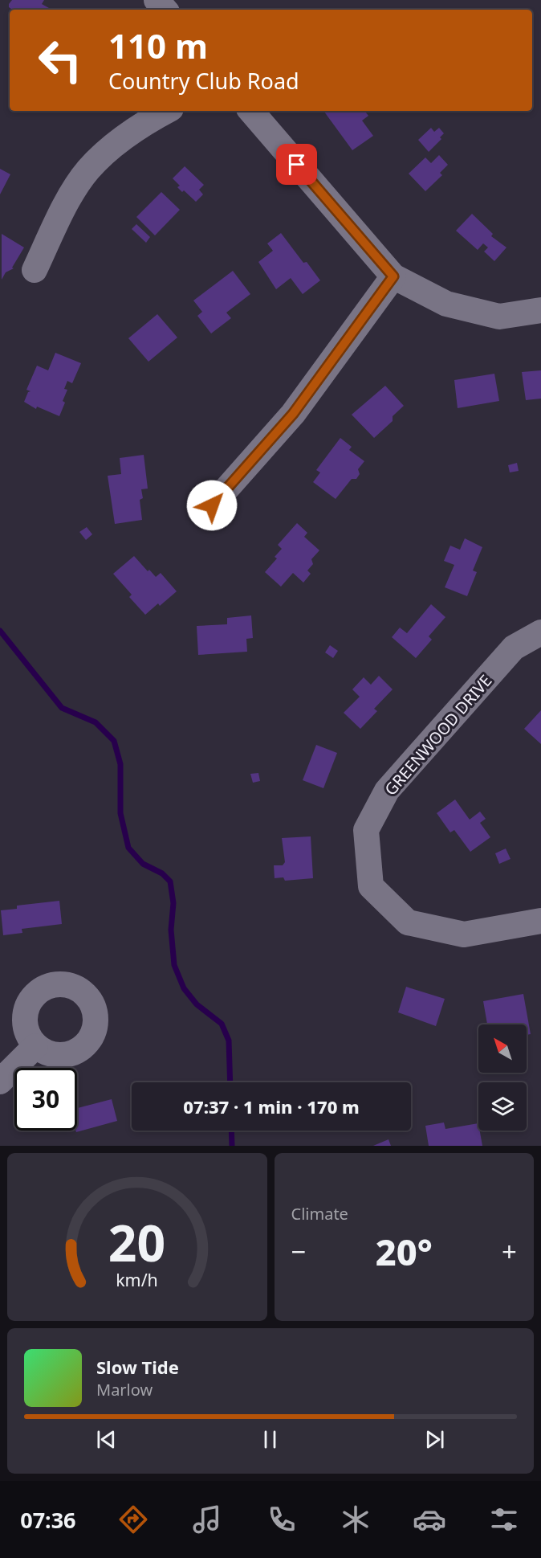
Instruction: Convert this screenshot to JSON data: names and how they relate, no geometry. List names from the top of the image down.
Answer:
{
  "streets": {
    "street": ["GREENWOOD DRIVE"]
  },
  "north": "top left",
  "page": {
    "turn": ["110 m", "Country Club Road"],
    "limit": "30",
    "trip": "07:37 · 1 min · 170 m",
    "tile": "Climate",
    "heat": ["−", "20°", "+"],
    "song": ["Slow Tide", "Marlow"],
    "tabs": "07:36",
    "gauge": ["20", "km/h"]
  }
}
